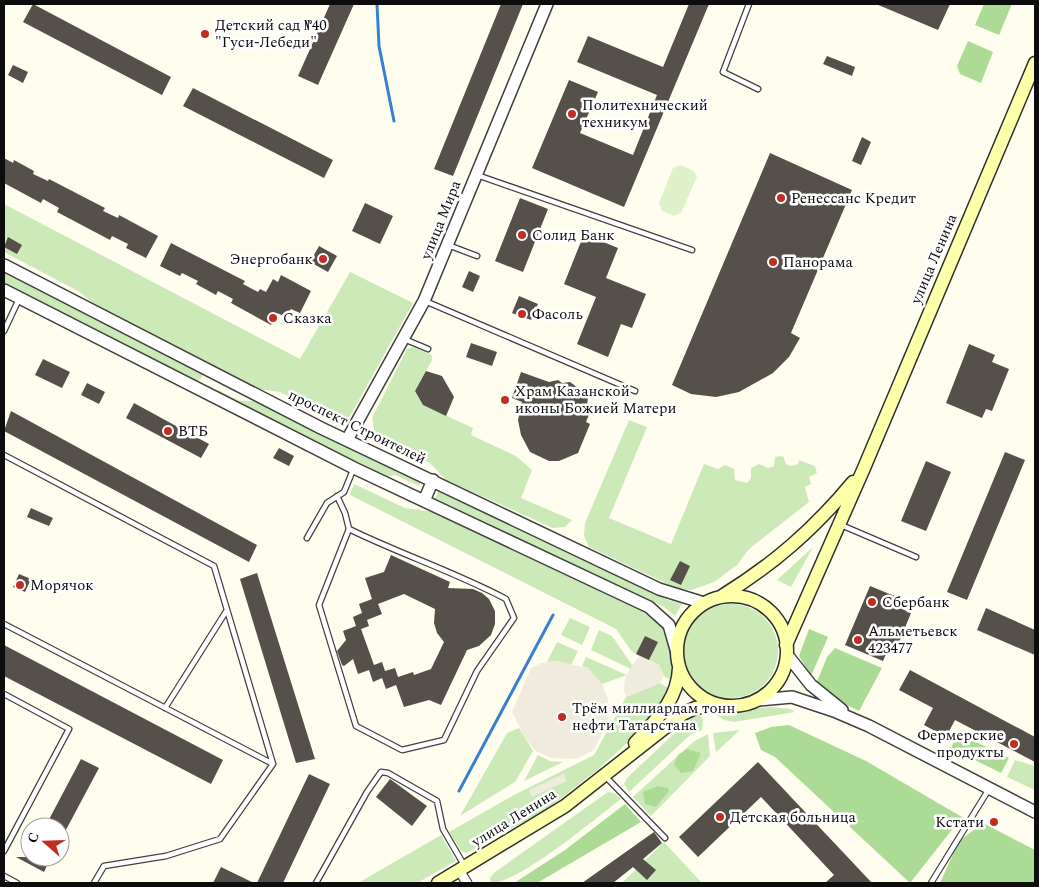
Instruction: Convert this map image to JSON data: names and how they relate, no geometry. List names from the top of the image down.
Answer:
{
  "streets": {
    "main road": ["улица Ленина"],
    "street": ["улица Мира", "проспект Строителей"]
  },
  "crossings": [
    ["улица Мира", "проспект Строителей"],
    ["улица Ленина", "проспект Строителей"]
  ],
  "places": [
    "Детский сад №40 \"Гуси-Лебеди\"",
    "Политехнический техникум",
    "Ренессанс Кредит",
    "Солид Банк",
    "Энергобанк",
    "Панорама",
    "Фасоль",
    "Сказка",
    "Храм Казанской иконы Божией Матери",
    "ВТБ",
    "Морячок",
    "Сбербанк",
    "Альметьевск 423477",
    "Трём миллиардам тонн нефти Татарстана",
    "Фермерские продукты",
    "Детская больница",
    "Кстати"
  ],
  "north": "left"
}
